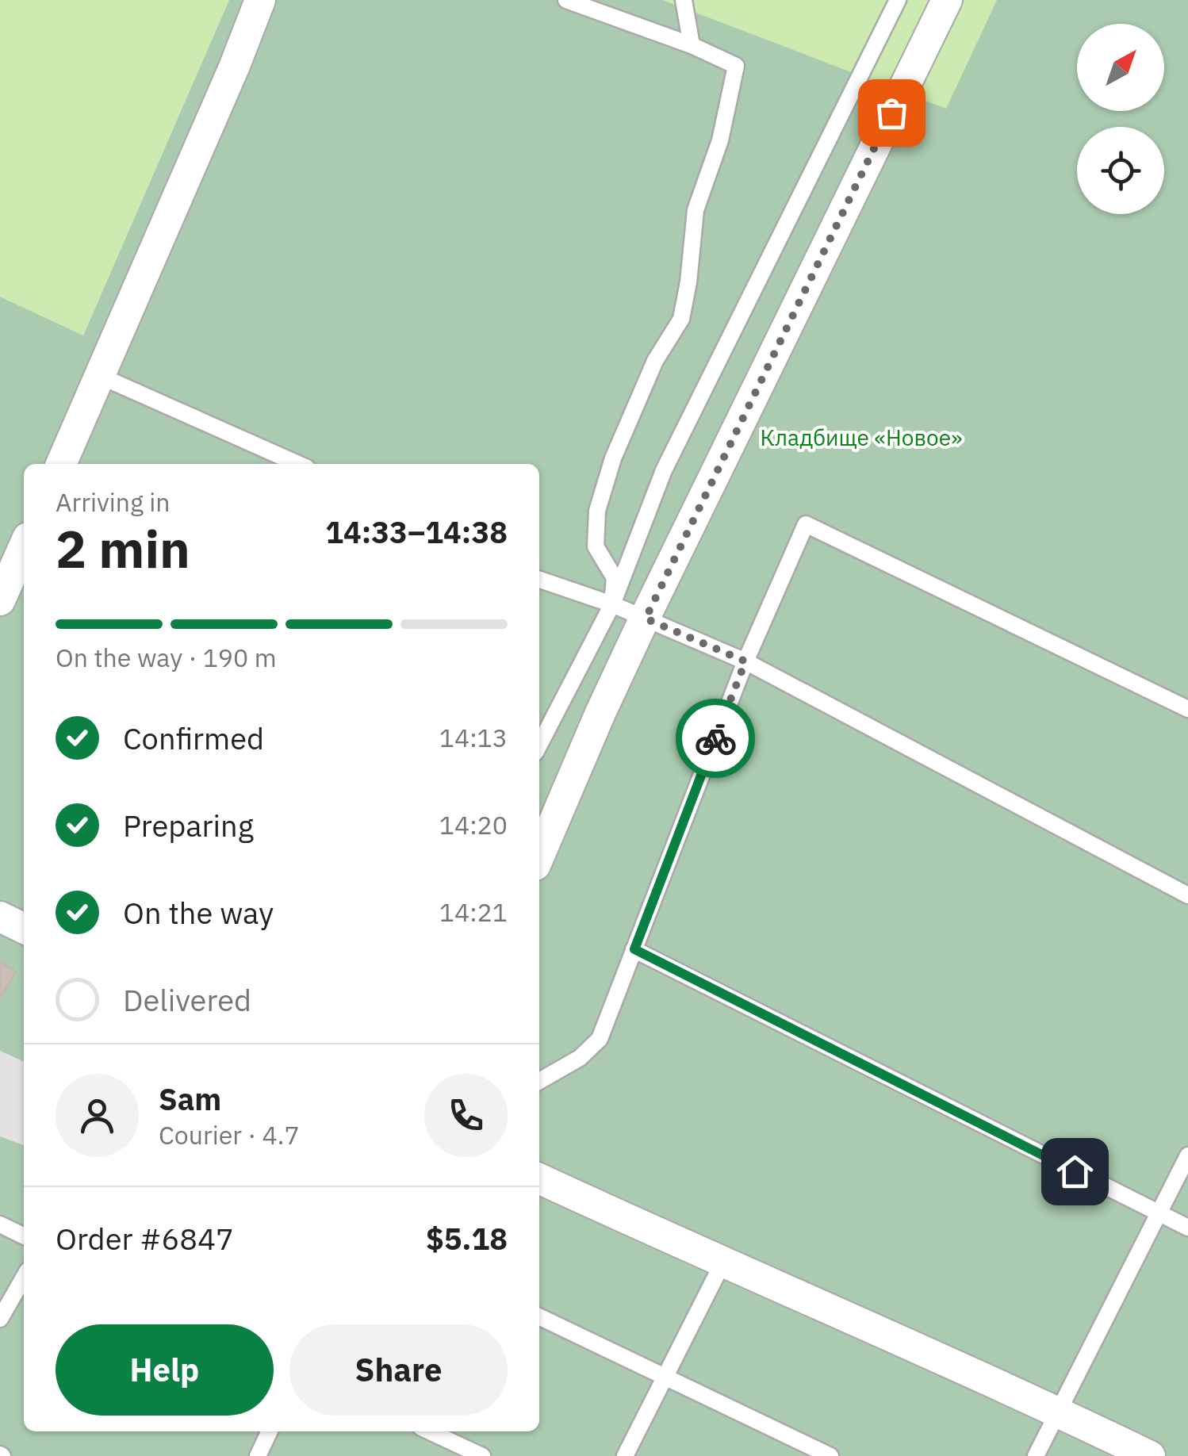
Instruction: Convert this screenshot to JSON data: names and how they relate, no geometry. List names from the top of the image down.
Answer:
{
  "parks": ["Кладбище «Новое»"],
  "north": "top right",
  "page": {
    "heading": ["2 min", "Arriving in", "14:33–14:38"],
    "panel": [
      "Sam",
      "Courier · 4.7",
      "Order #6847",
      "$5.18"
    ],
    "bar": "On the way · 190 m",
    "list": [
      ["Confirmed", "14:13"],
      ["Preparing", "14:20"],
      ["On the way", "14:21"],
      "Delivered"
    ],
    "buttons": ["Help", "Share"]
  }
}
